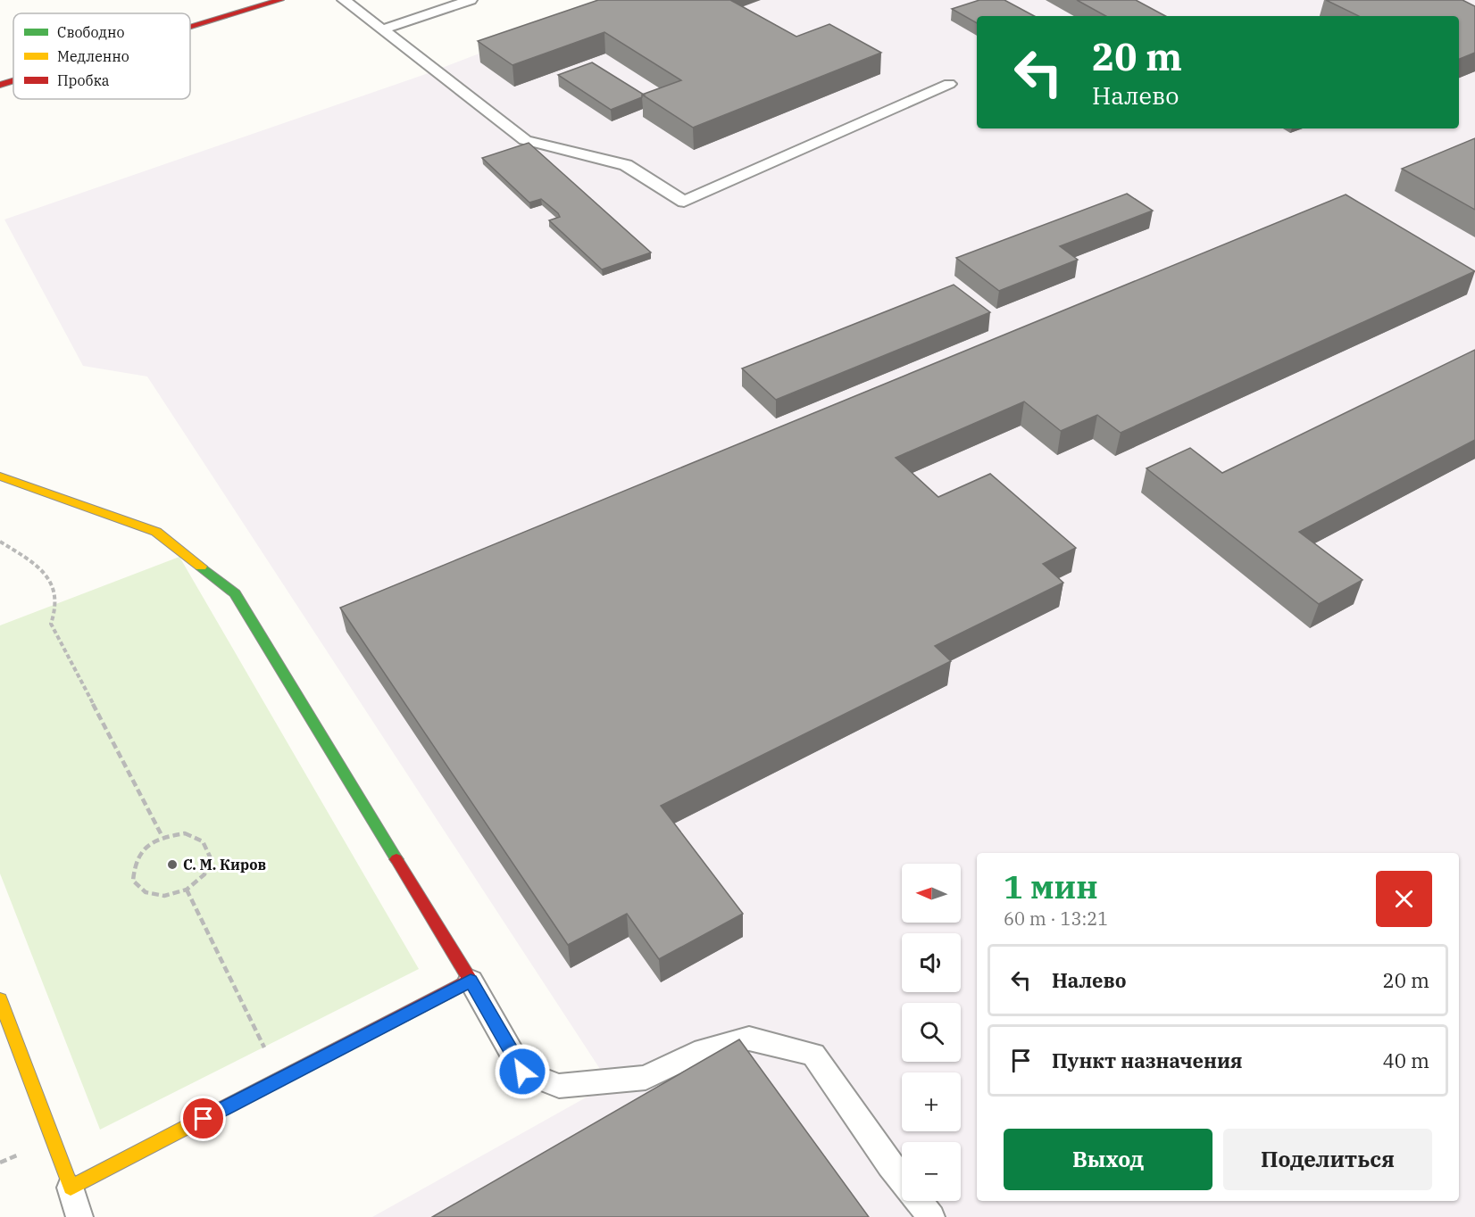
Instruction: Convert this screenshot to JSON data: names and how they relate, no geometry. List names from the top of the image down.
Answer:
{
  "places": ["С. М. Киров"],
  "legend": ["Свободно", "Медленно", "Пробка"],
  "north": "left",
  "page": {
    "turn": ["20 m", "Налево"],
    "heading": ["1 мин", "60 m · 13:21"],
    "map_buttons": ["+", "−"],
    "list": [
      {
        "name": "Налево",
        "value": "20 m"
      },
      {
        "name": "Пункт назначения",
        "value": "40 m"
      }
    ],
    "buttons": ["Выход", "Поделиться"]
  }
}
